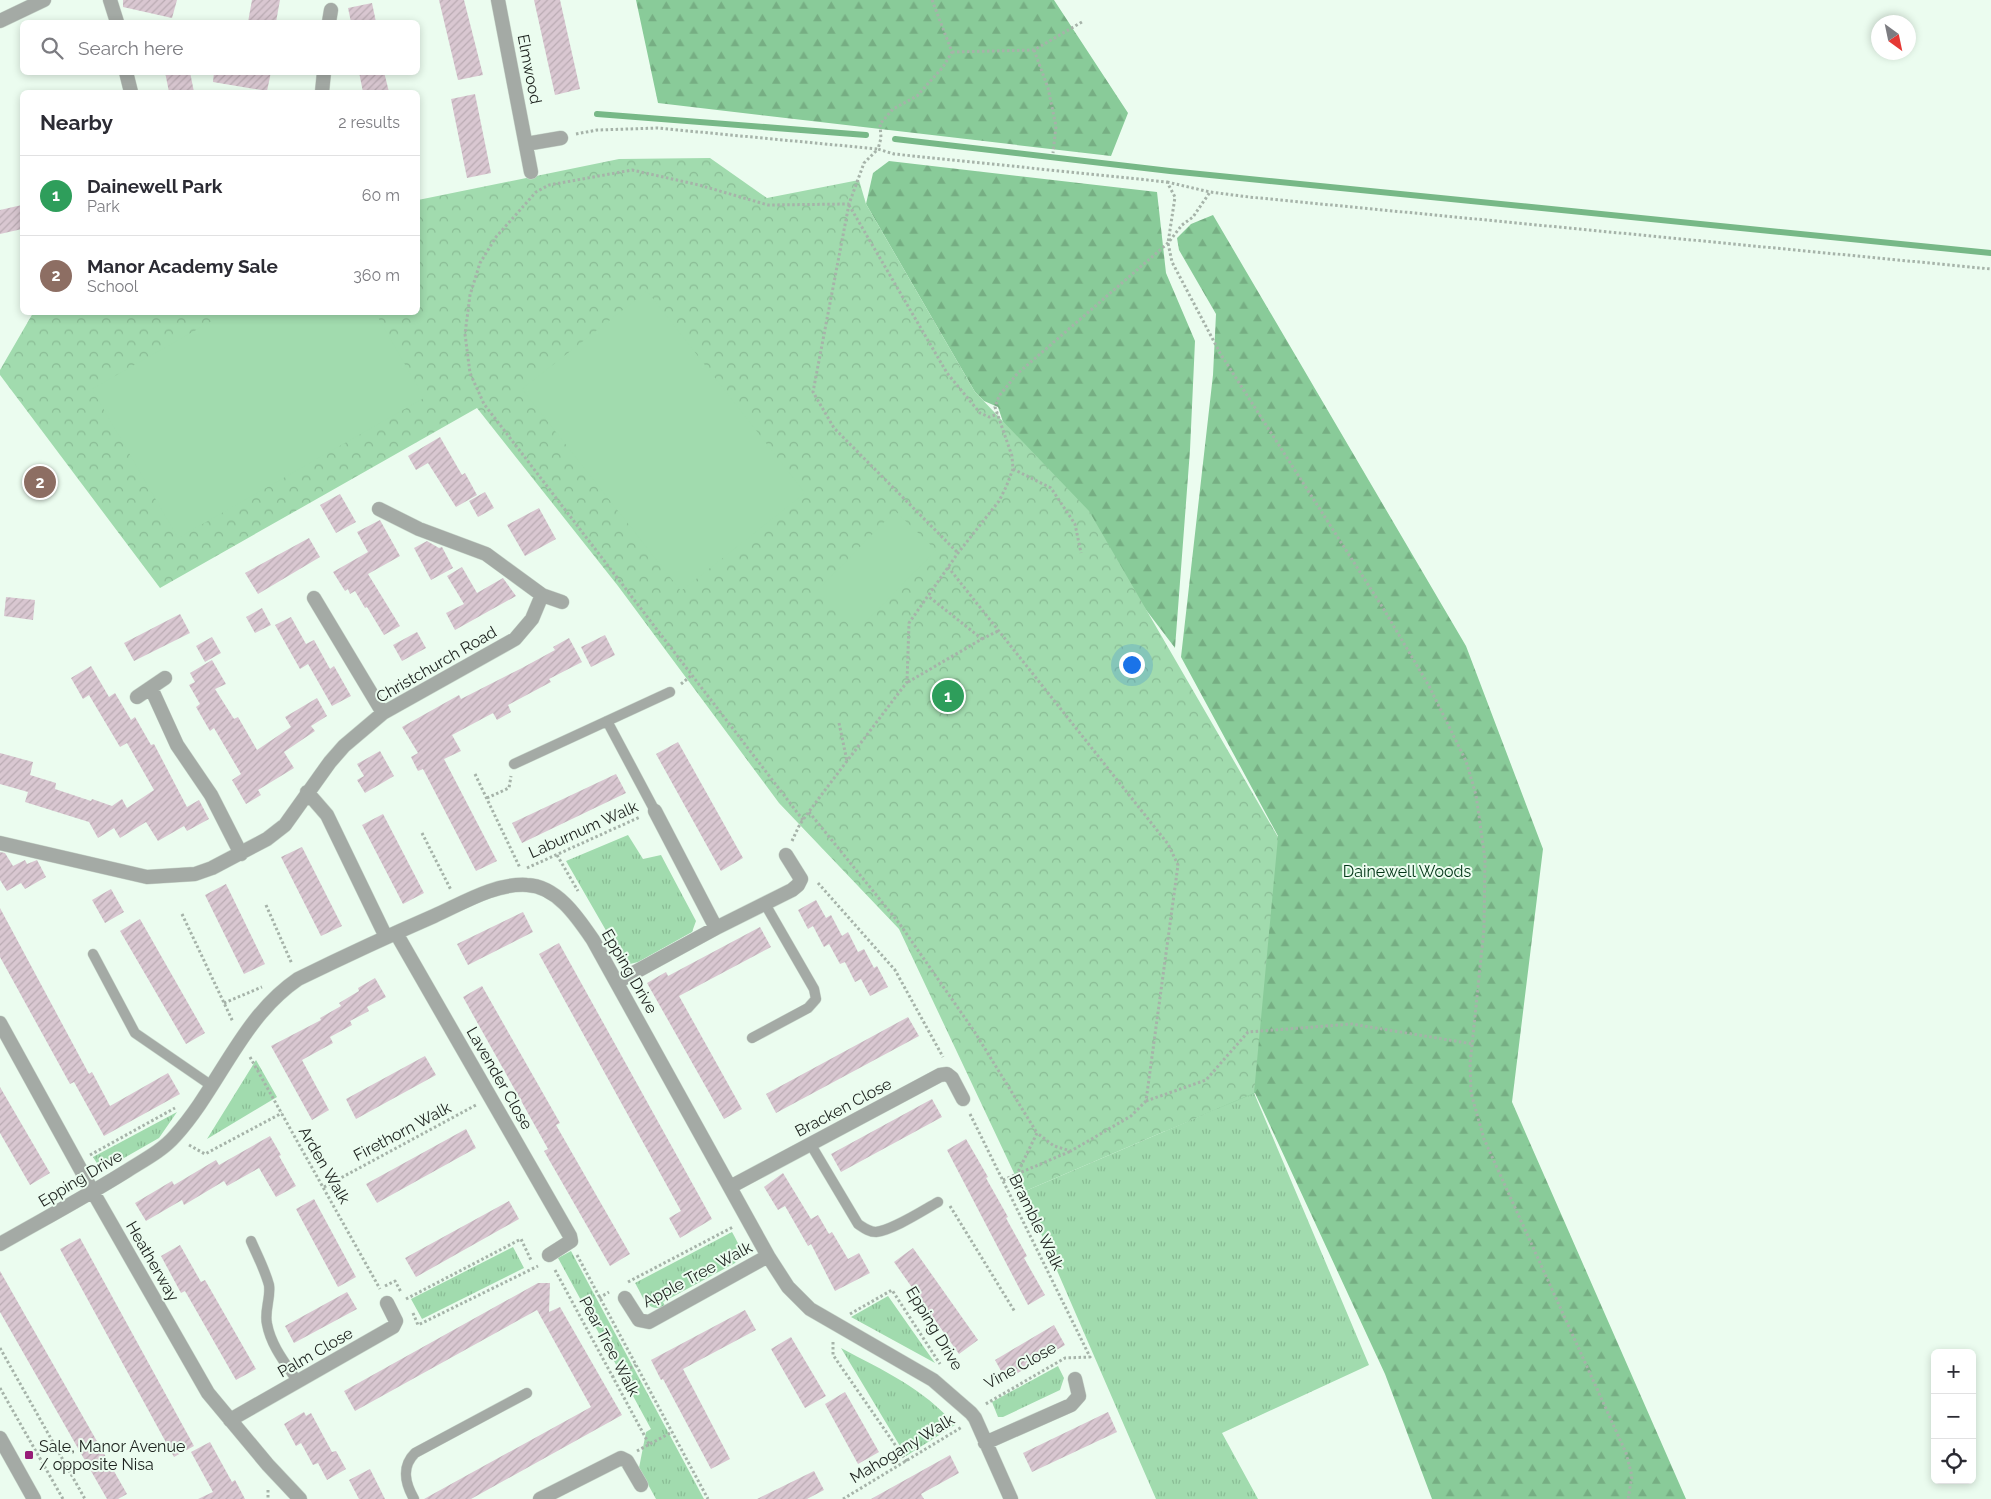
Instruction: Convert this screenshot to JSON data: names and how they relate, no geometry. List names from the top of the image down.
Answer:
{
  "streets": {
    "street": [
      "Elmwood",
      "Christchurch Road",
      "Epping Drive",
      "Lavender Close",
      "Bracken Close",
      "Heatherway",
      "Apple Tree Walk",
      "Palm Close"
    ],
    "path": [
      "Laburnum Walk",
      "Firethorn Walk",
      "Arden Walk",
      "Bramble Walk",
      "Pear Tree Walk",
      "Vine Close",
      "Mahogany Walk"
    ]
  },
  "crossings": [
    ["Christchurch Road", "Lavender Close"],
    ["Epping Drive", "Lavender Close"],
    ["Epping Drive", "Bracken Close"],
    ["Epping Drive", "Arden Walk"],
    ["Epping Drive", "Heatherway"],
    ["Epping Drive", "Apple Tree Walk"],
    ["Epping Drive", "Vine Close"],
    ["Epping Drive", "Mahogany Walk"],
    ["Lavender Close", "Firethorn Walk"],
    ["Firethorn Walk", "Arden Walk"],
    ["Arden Walk", "Palm Close"],
    ["Bramble Walk", "Vine Close"],
    ["Heatherway", "Palm Close"],
    ["Vine Close", "Mahogany Walk"]
  ],
  "parks": ["Dainewell Woods"],
  "places": {
    "transit": ["Sale, Manor Avenue / opposite Nisa"]
  },
  "north": "bottom right",
  "page": {
    "search": "Search here",
    "heading": ["Nearby", "2 results"],
    "list": [
      {
        "mark": "1",
        "name": "Dainewell Park",
        "note": "Park",
        "value": "60 m"
      },
      {
        "mark": "2",
        "name": "Manor Academy Sale",
        "note": "School",
        "value": "360 m"
      }
    ],
    "pins": ["2", "1"],
    "map_buttons": ["+", "−"]
  }
}
